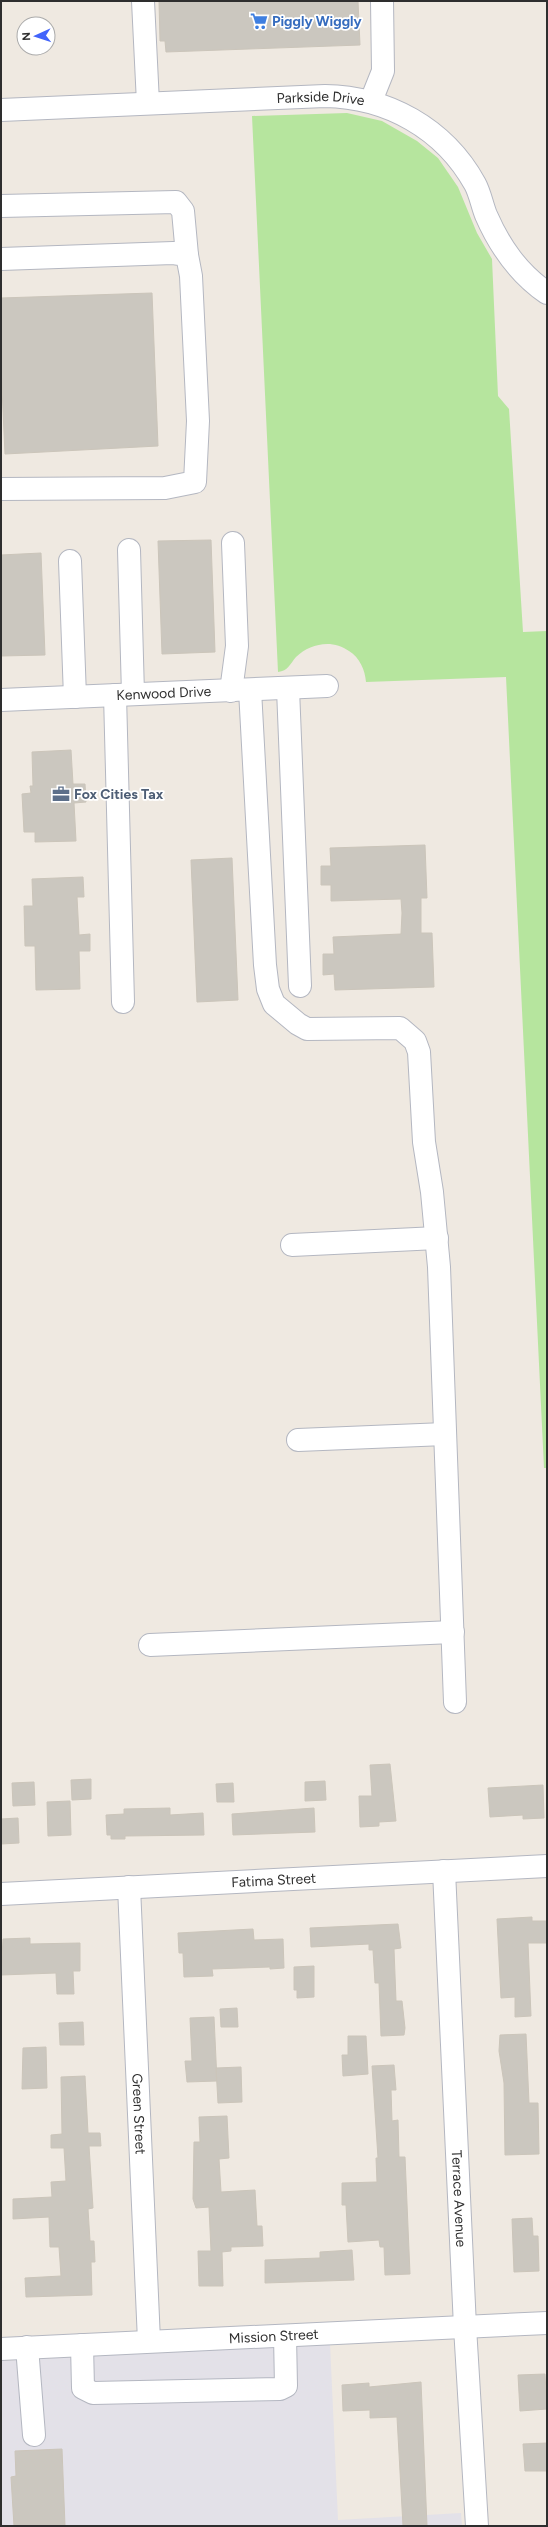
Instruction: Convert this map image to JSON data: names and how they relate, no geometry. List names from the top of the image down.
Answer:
{
  "streets": {
    "street": [
      "Parkside Drive",
      "Kenwood Drive",
      "Fatima Street",
      "Green Street",
      "Terrace Avenue",
      "Mission Street"
    ]
  },
  "crossings": [
    ["Fatima Street", "Green Street"],
    ["Fatima Street", "Terrace Avenue"],
    ["Green Street", "Mission Street"],
    ["Terrace Avenue", "Mission Street"]
  ],
  "places": {
    "supermarket": ["Piggly Wiggly"],
    "office": ["Fox Cities Tax"]
  },
  "north": "left"
}
